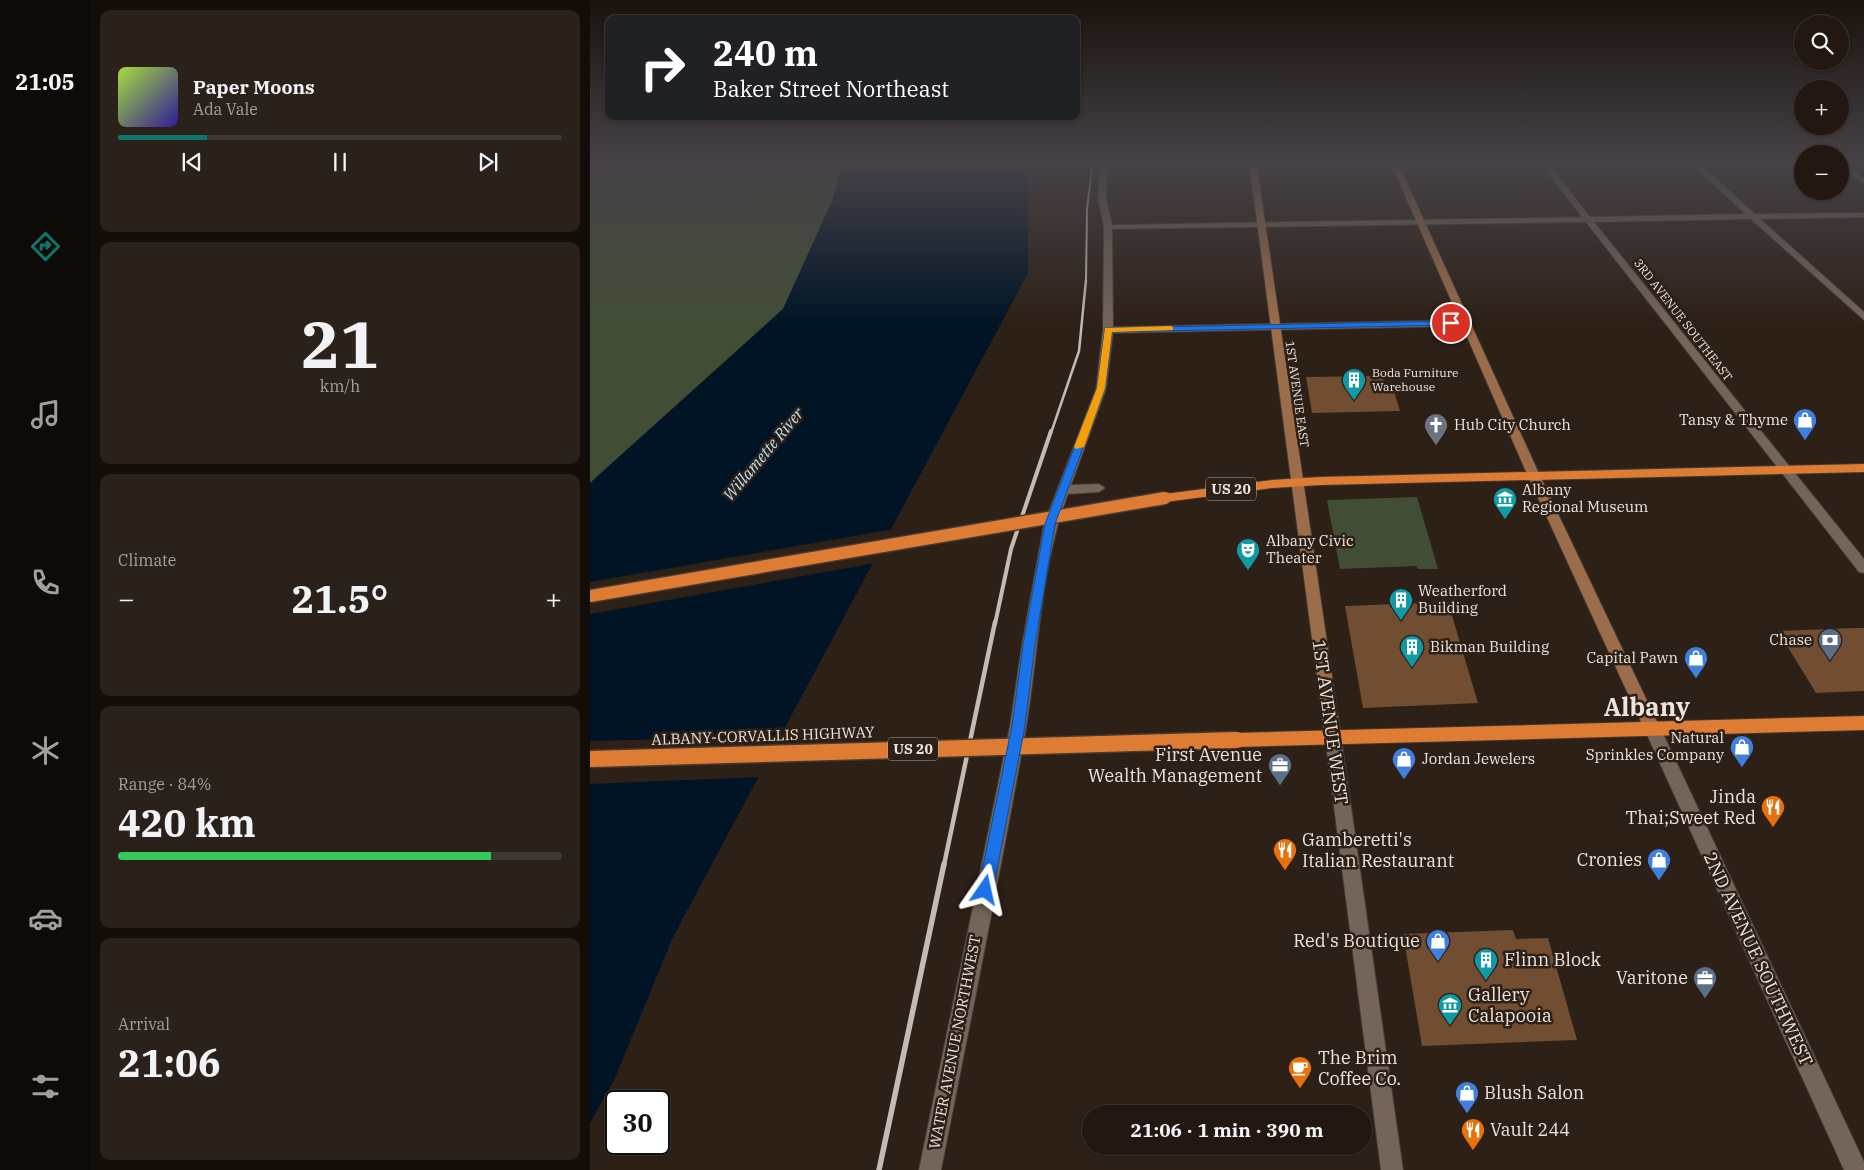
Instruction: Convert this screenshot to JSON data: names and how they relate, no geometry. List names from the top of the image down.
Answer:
{
  "streets": {
    "highway": ["US 20", "ALBANY-CORVALLIS HIGHWAY"],
    "main road": ["1ST AVENUE EAST", "1ST AVENUE WEST", "2ND AVENUE SOUTHWEST"],
    "street": ["3RD AVENUE SOUTHEAST", "WATER AVENUE NORTHWEST"]
  },
  "crossings": [
    ["3RD AVENUE SOUTHEAST", "US 20"],
    ["1ST AVENUE EAST", "US 20"],
    ["1ST AVENUE EAST", "1ST AVENUE WEST"],
    ["US 20", "1ST AVENUE WEST"],
    ["US 20", "ALBANY-CORVALLIS HIGHWAY"],
    ["US 20", "2ND AVENUE SOUTHWEST"],
    ["1ST AVENUE WEST", "ALBANY-CORVALLIS HIGHWAY"]
  ],
  "districts": ["Albany"],
  "water": ["Willamette River"],
  "places": {
    "building": [
      "Boda Furniture Warehouse",
      "Weatherford Building",
      "Bikman Building",
      "Flinn Block"
    ],
    "shop": [
      "Tansy & Thyme",
      "Capital Pawn",
      "Natural Sprinkles Company",
      "Jordan Jewelers",
      "Cronies",
      "Red's Boutique",
      "Blush Salon"
    ],
    "church": ["Hub City Church"],
    "museum": ["Albany Regional Museum", "Gallery Calapooia"],
    "theatre": ["Albany Civic Theater"],
    "bank": ["Chase"],
    "office": ["First Avenue Wealth Management", "Varitone"],
    "restaurant": ["Jinda Thai;Sweet Red", "Gamberetti's Italian Restaurant", "Vault 244"],
    "cafe": ["The Brim Coffee Co."]
  },
  "page": {
    "tabs": "21:05",
    "map_buttons": ["+", "−"],
    "turn": ["240 m", "Baker Street Northeast"],
    "song": ["Paper Moons", "Ada Vale"],
    "tile": [
      ["21", "km/h"],
      "Climate",
      ["Range · 84%", "420 km"],
      ["Arrival", "21:06"]
    ],
    "heat": ["−", "21.5°", "+"],
    "limit": "30",
    "trip": "21:06 · 1 min · 390 m"
  }
}
